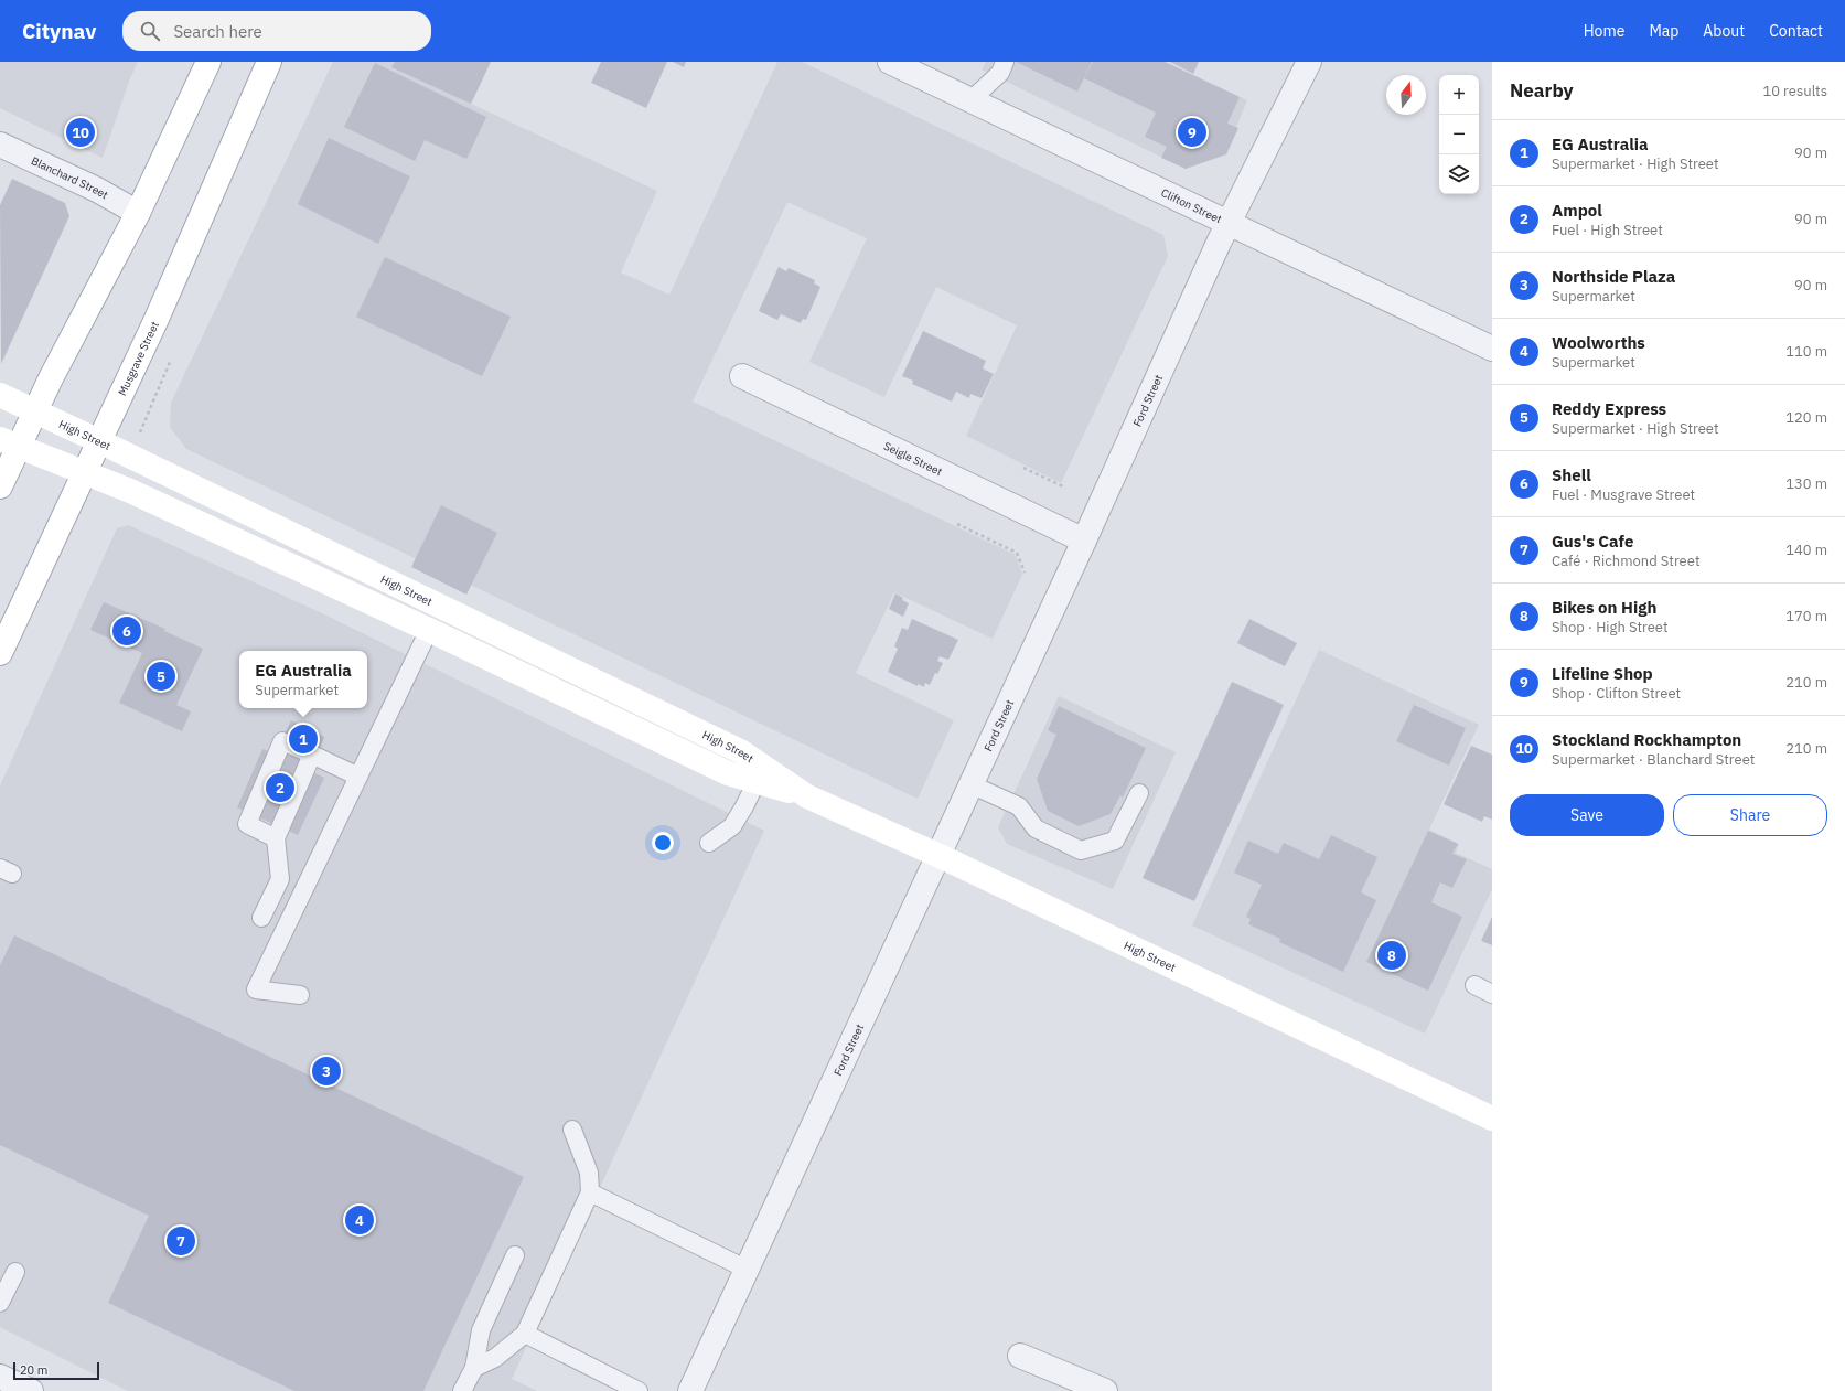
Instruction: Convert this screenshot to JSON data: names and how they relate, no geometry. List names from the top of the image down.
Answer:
{
  "streets": {
    "main road": ["Musgrave Street", "High Street"],
    "street": [
      "Blanchard Street",
      "Clifton Street",
      "Ford Street",
      "Seigle Street"
    ]
  },
  "crossings": [
    ["Clifton Street", "Ford Street"],
    ["Musgrave Street", "High Street"],
    ["Ford Street", "High Street"],
    ["Ford Street", "Seigle Street"]
  ],
  "scale_bar": "20 m",
  "north": "top",
  "page": {
    "header": "Citynav",
    "search": "Search here",
    "nav": [
      "Home",
      "Map",
      "About",
      "Contact"
    ],
    "heading": ["Nearby", "10 results"],
    "map_buttons": ["+", "−"],
    "pins": [
      "9",
      "10",
      "6",
      "5",
      "1",
      "2",
      "8",
      "3",
      "4",
      "7"
    ],
    "list": [
      {
        "mark": "1",
        "name": "EG Australia",
        "note": "Supermarket · High Street",
        "value": "90 m"
      },
      {
        "mark": "2",
        "name": "Ampol",
        "note": "Fuel · High Street",
        "value": "90 m"
      },
      {
        "mark": "3",
        "name": "Northside Plaza",
        "note": "Supermarket",
        "value": "90 m"
      },
      {
        "mark": "4",
        "name": "Woolworths",
        "note": "Supermarket",
        "value": "110 m"
      },
      {
        "mark": "5",
        "name": "Reddy Express",
        "note": "Supermarket · High Street",
        "value": "120 m"
      },
      {
        "mark": "6",
        "name": "Shell",
        "note": "Fuel · Musgrave Street",
        "value": "130 m"
      },
      {
        "mark": "7",
        "name": "Gus's Cafe",
        "note": "Café · Richmond Street",
        "value": "140 m"
      },
      {
        "mark": "8",
        "name": "Bikes on High",
        "note": "Shop · High Street",
        "value": "170 m"
      },
      {
        "mark": "9",
        "name": "Lifeline Shop",
        "note": "Shop · Clifton Street",
        "value": "210 m"
      },
      {
        "mark": "10",
        "name": "Stockland Rockhampton",
        "note": "Supermarket · Blanchard Street",
        "value": "210 m"
      }
    ],
    "popup": ["EG Australia", "Supermarket"],
    "buttons": ["Save", "Share"],
    "scale": "20 m"
  }
}
